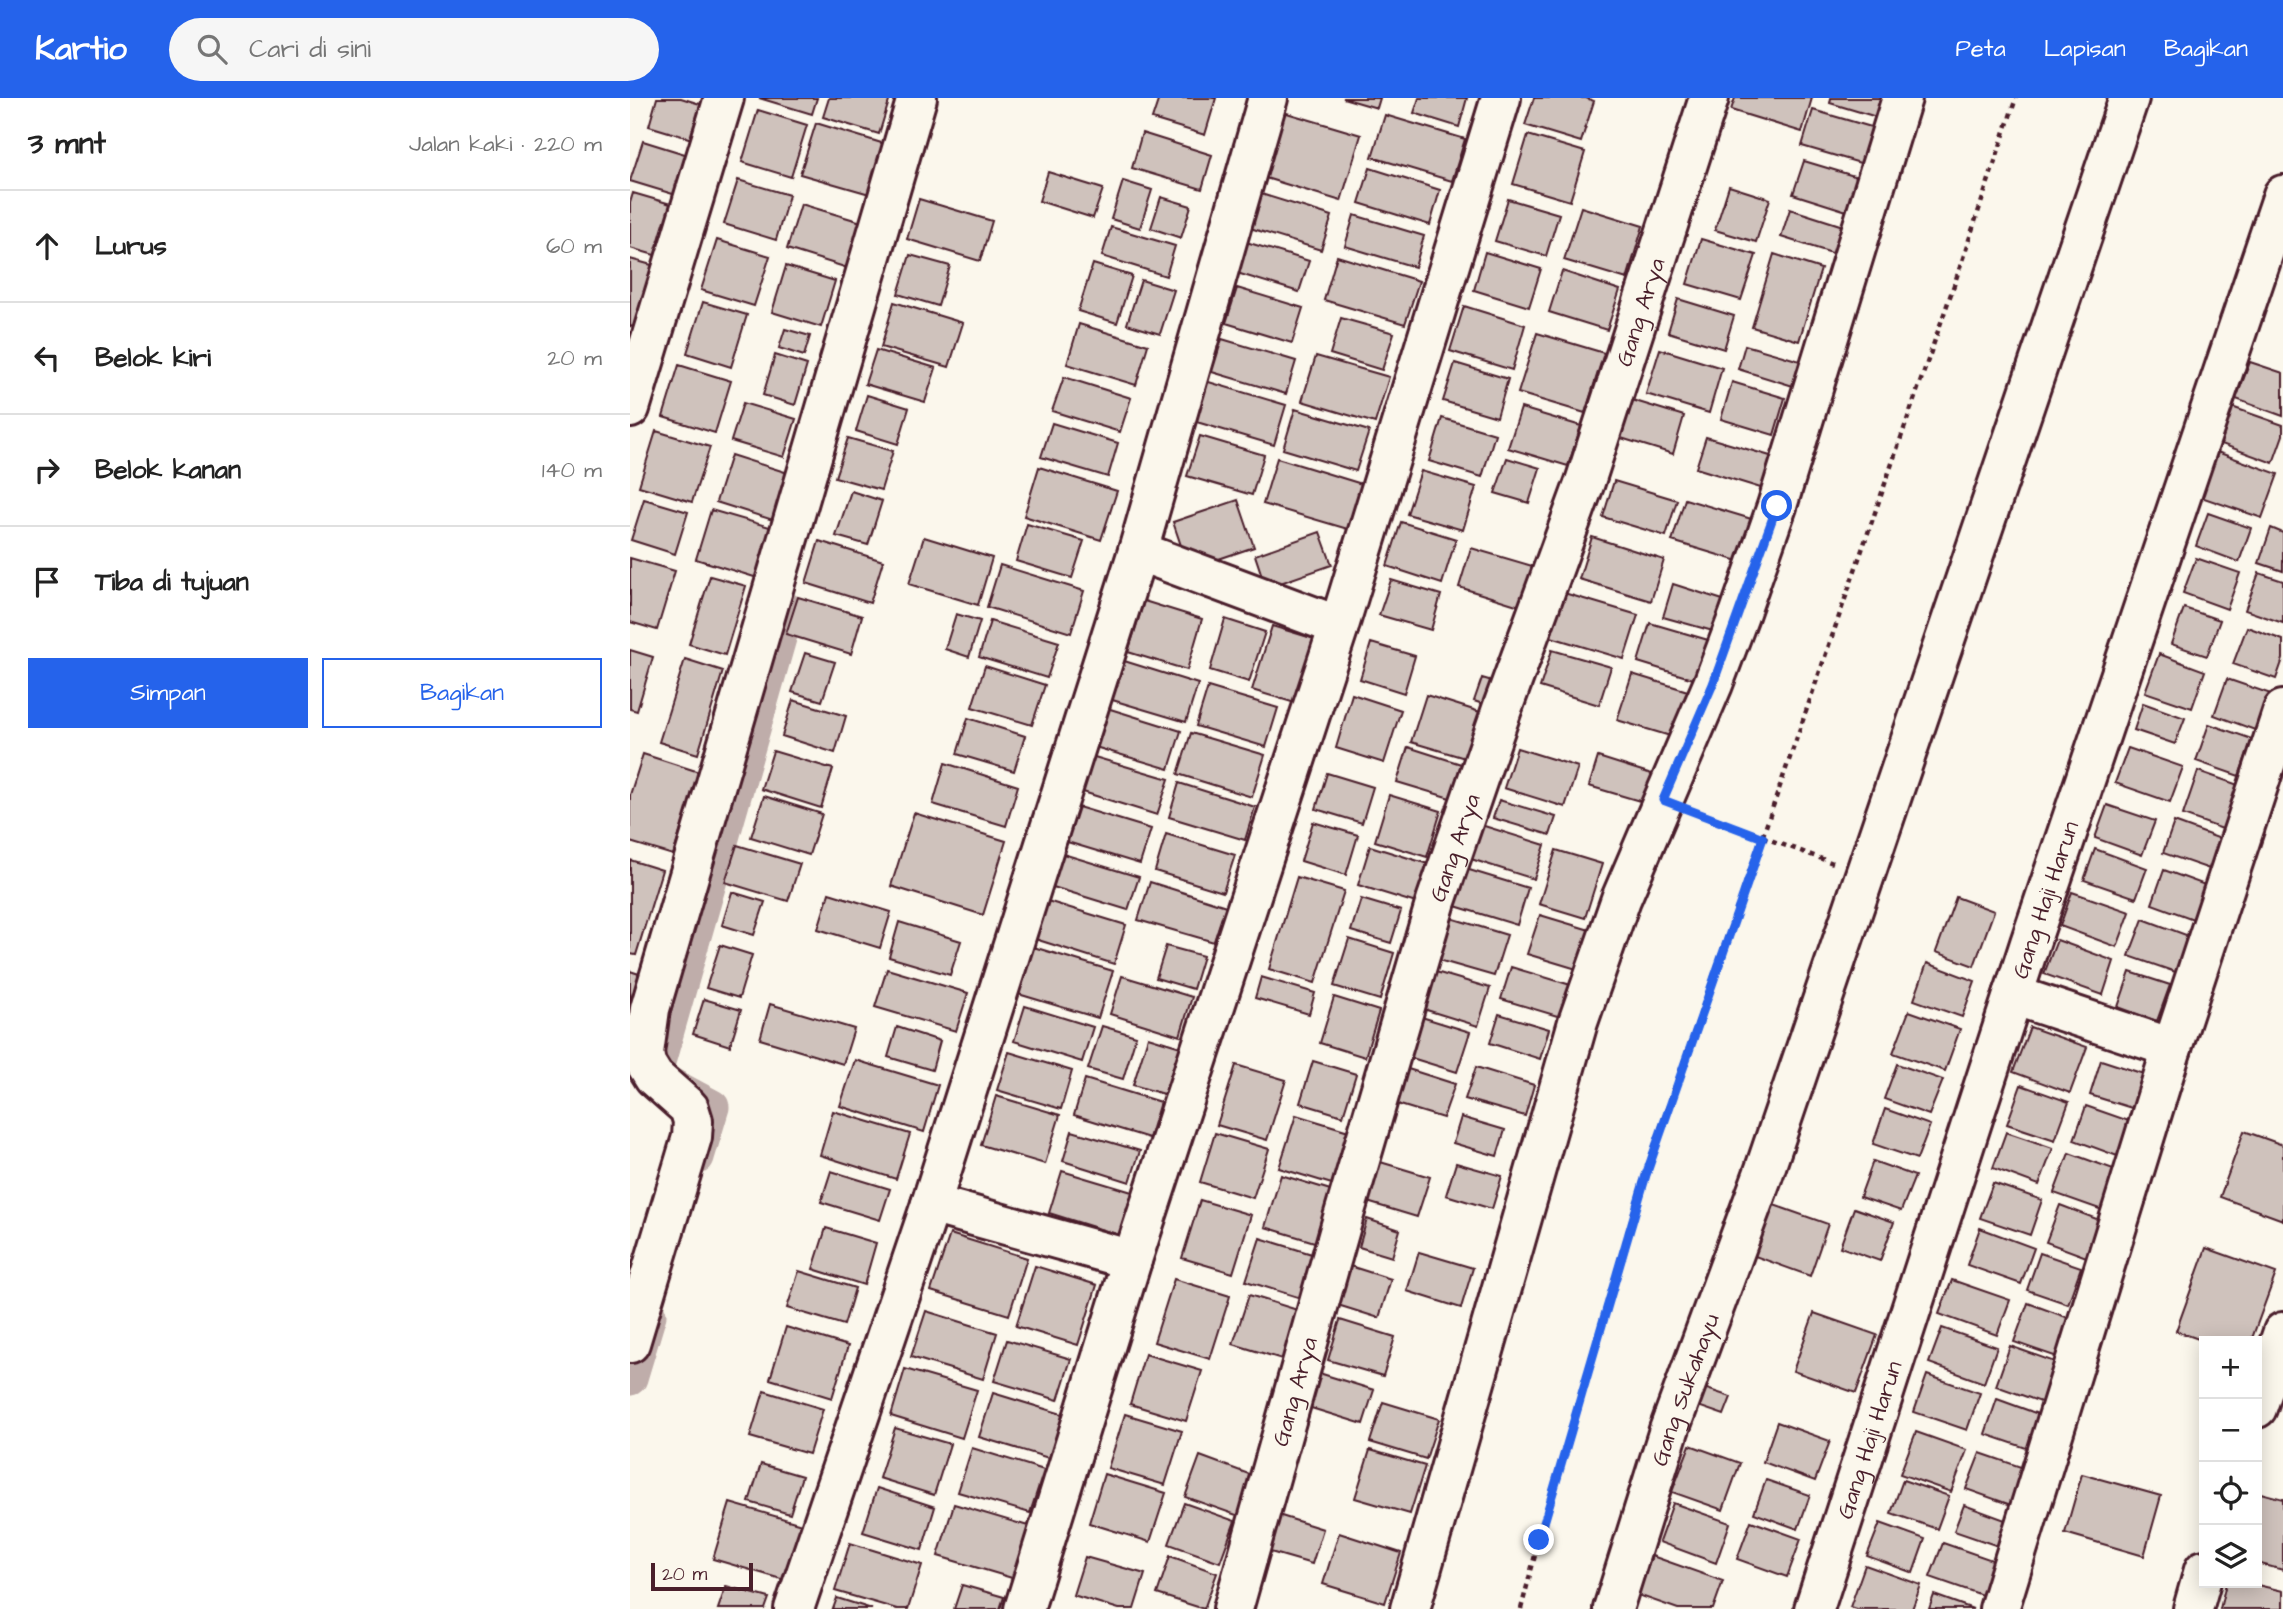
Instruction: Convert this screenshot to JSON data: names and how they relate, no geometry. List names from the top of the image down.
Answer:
{
  "streets": {
    "street": ["Gang Arya", "Gang Haji Harun", "Gang Sukahayu"]
  },
  "scale_bar": "20 m",
  "page": {
    "header": "Kartio",
    "search": "Cari di sini",
    "nav": ["Peta", "Lapisan", "Bagikan"],
    "heading": ["3 mnt", "Jalan kaki · 220 m"],
    "list": [
      ["Lurus", "60 m"],
      ["Belok kiri", "20 m"],
      ["Belok kanan", "140 m"],
      "Tiba di tujuan"
    ],
    "buttons": ["Simpan", "Bagikan"],
    "map_buttons": ["+", "−"],
    "scale": "20 m"
  }
}
